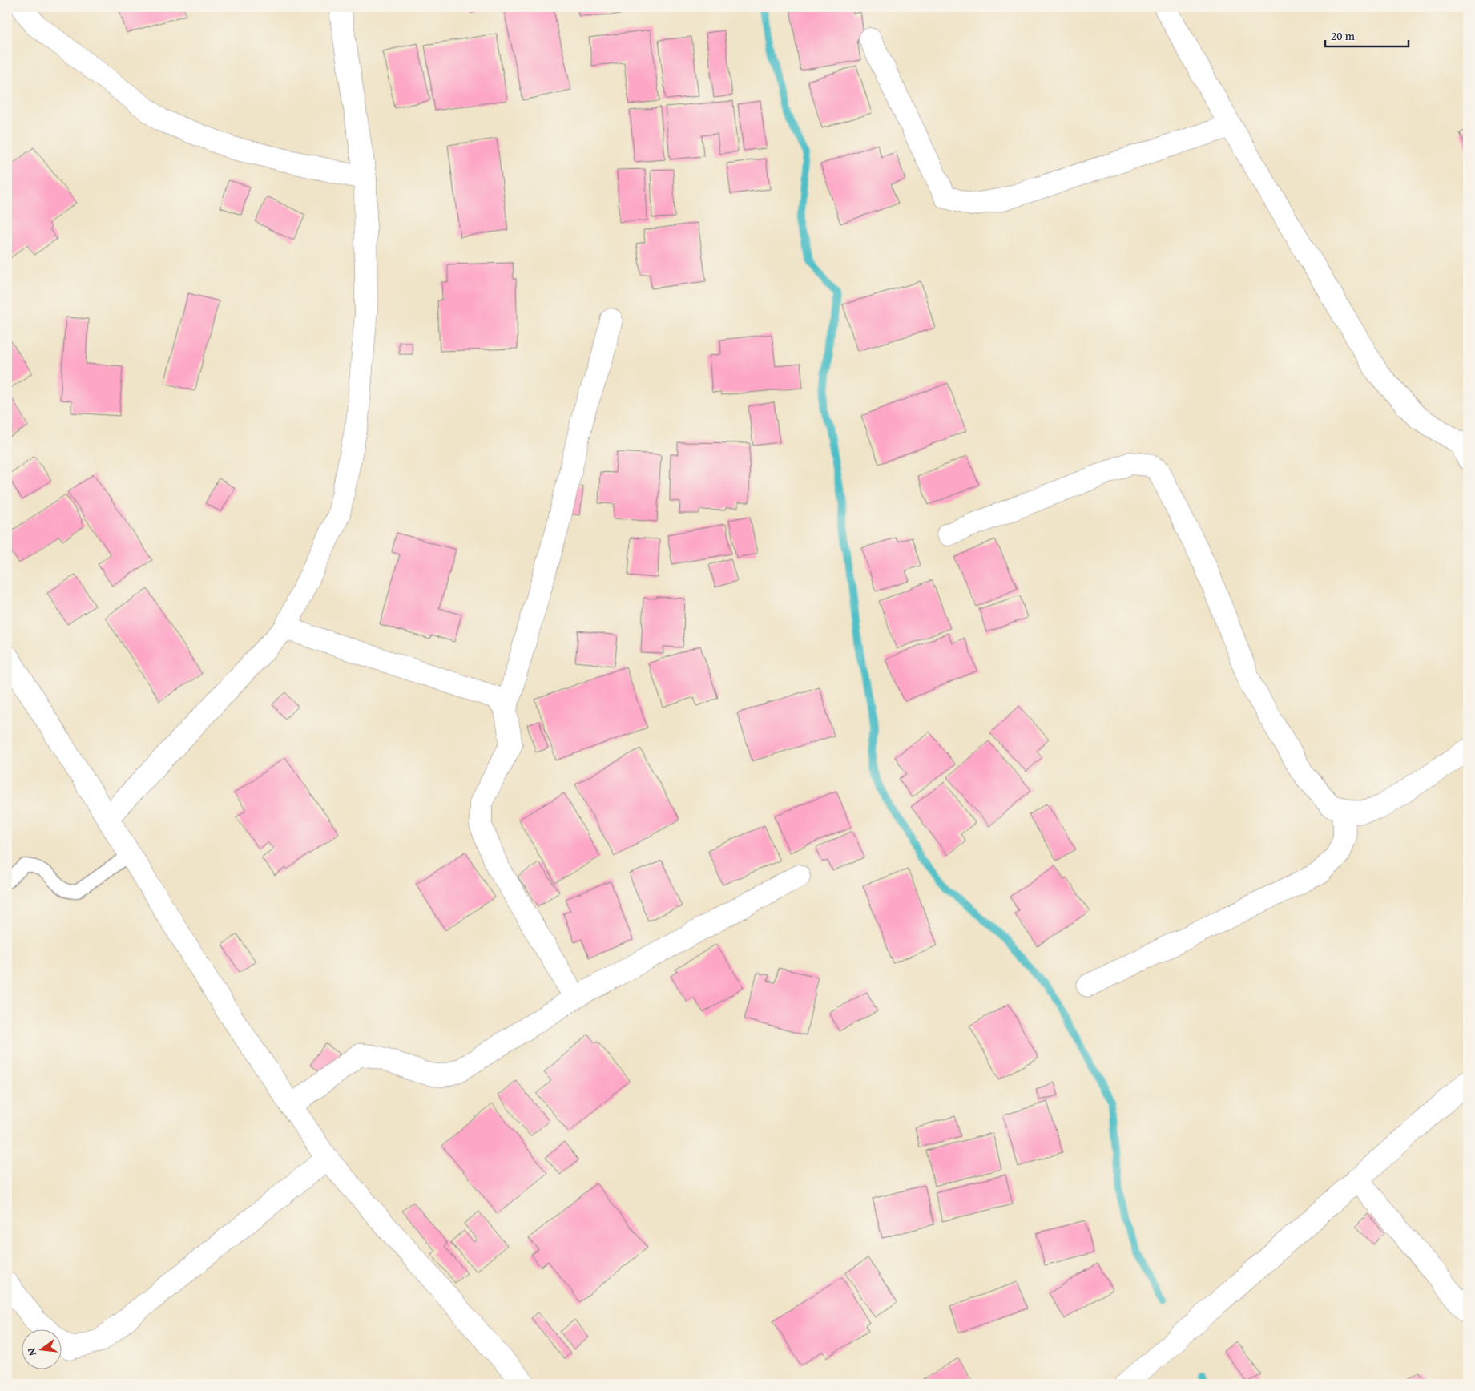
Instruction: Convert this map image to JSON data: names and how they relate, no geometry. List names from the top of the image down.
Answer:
{
  "scale_bar": "20 m",
  "north": "left"
}
